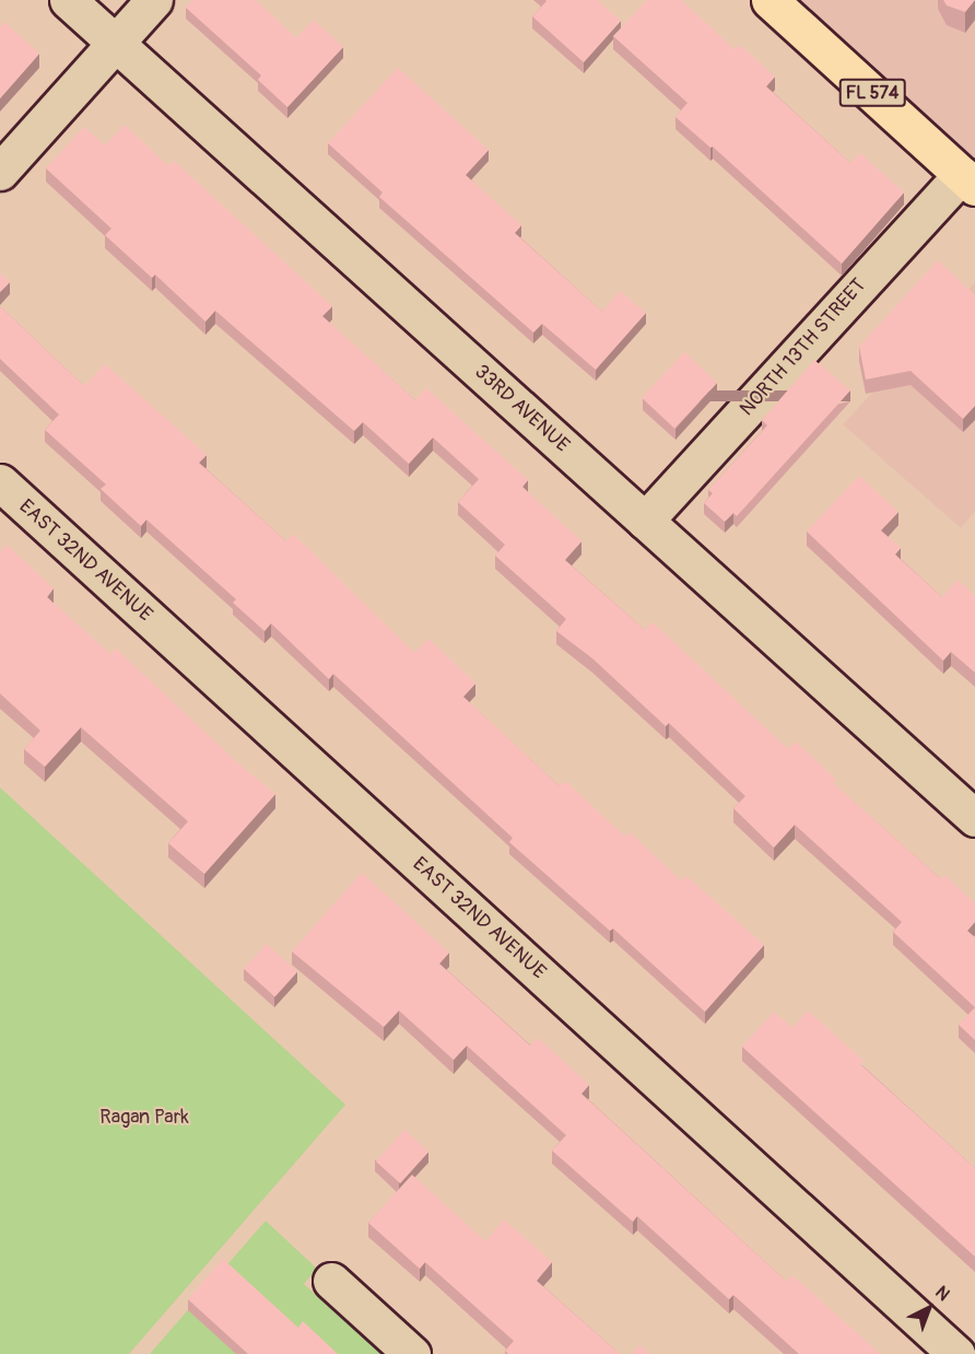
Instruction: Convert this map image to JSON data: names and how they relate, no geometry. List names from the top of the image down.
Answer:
{
  "streets": {
    "main road": ["FL 574"],
    "street": ["NORTH 13TH STREET", "33RD AVENUE", "EAST 32ND AVENUE"]
  },
  "crossings": [
    ["FL 574", "NORTH 13TH STREET"],
    ["NORTH 13TH STREET", "33RD AVENUE"]
  ],
  "parks": ["Ragan Park"],
  "north": "top right"
}
